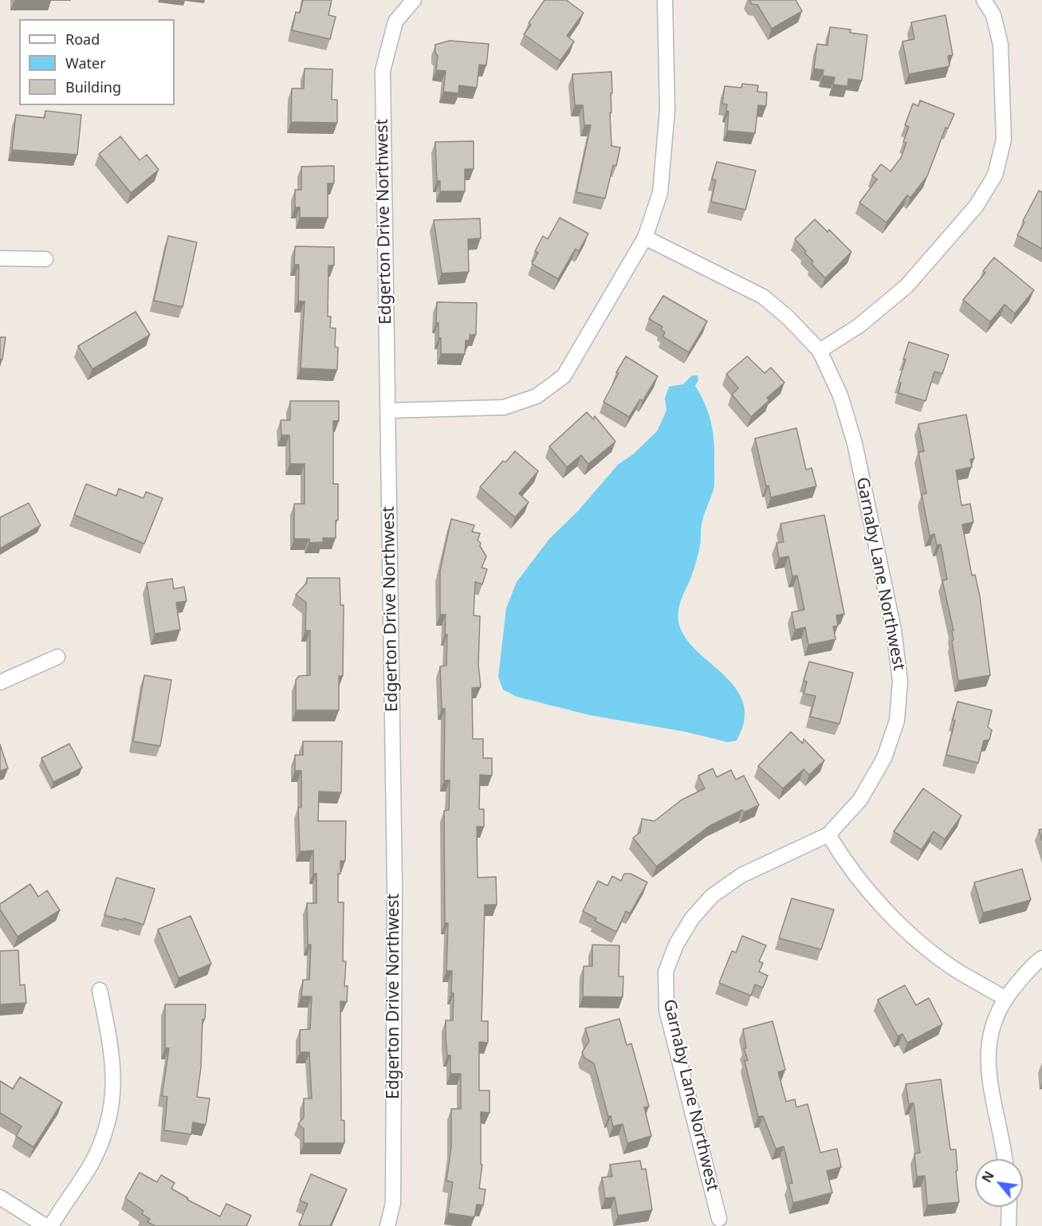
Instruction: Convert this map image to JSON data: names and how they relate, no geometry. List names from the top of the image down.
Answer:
{
  "streets": {
    "street": ["Edgerton Drive Northwest", "Garnaby Lane Northwest"]
  },
  "legend": ["Road", "Water", "Building"],
  "north": "top left"
}
